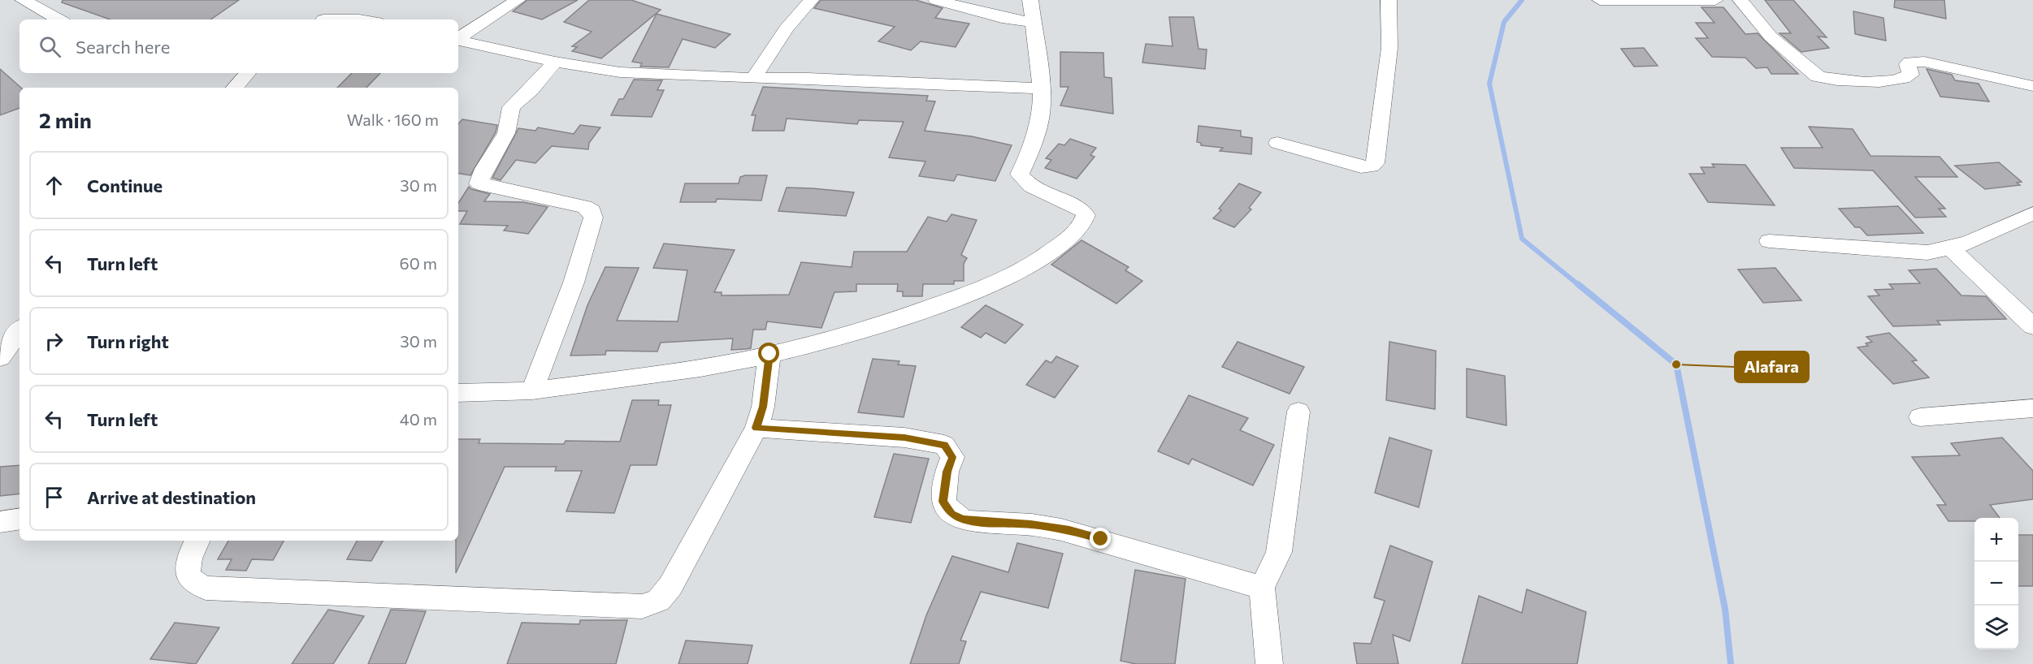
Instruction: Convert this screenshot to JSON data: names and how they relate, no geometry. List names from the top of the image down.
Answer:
{
  "places": ["Alafara"],
  "page": {
    "search": "Search here",
    "heading": ["2 min", "Walk · 160 m"],
    "list": [
      ["Continue", "30 m"],
      ["Turn left", "60 m"],
      ["Turn right", "30 m"],
      ["Turn left", "40 m"],
      "Arrive at destination"
    ],
    "map_buttons": ["+", "−"]
  }
}
